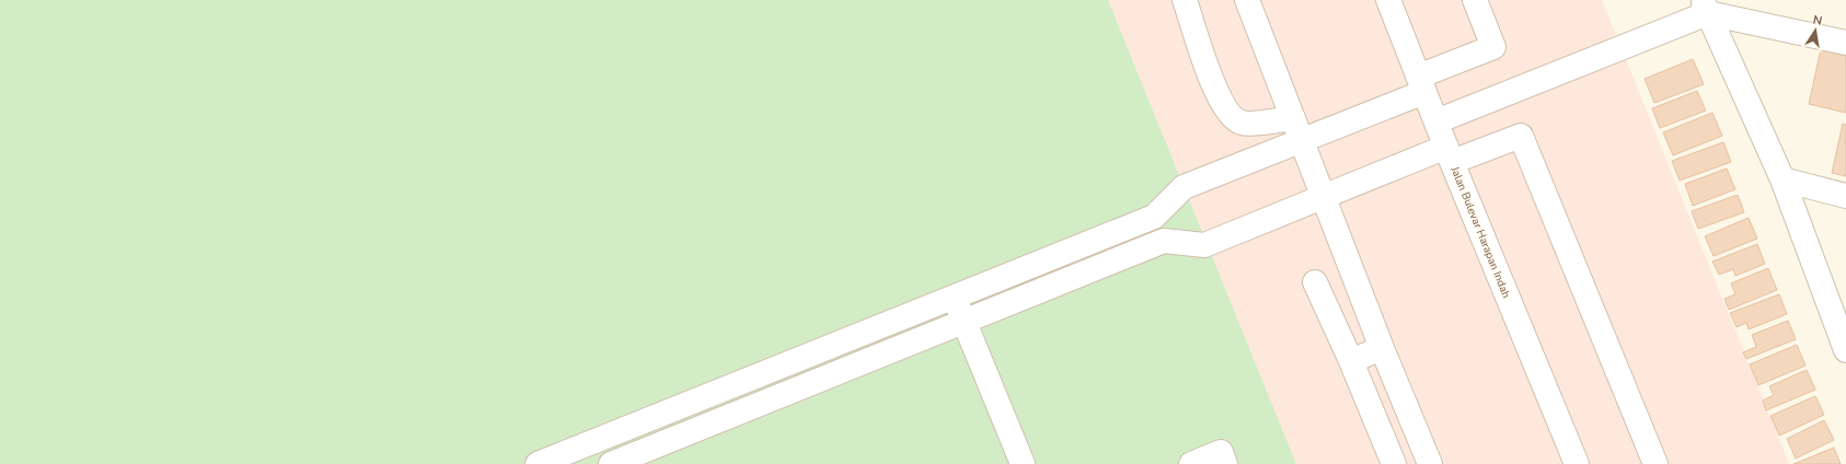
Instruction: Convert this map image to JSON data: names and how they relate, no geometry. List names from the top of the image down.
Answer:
{
  "streets": {
    "street": ["Jalan Bulevar Harapan Indah"]
  },
  "north": "top"
}
